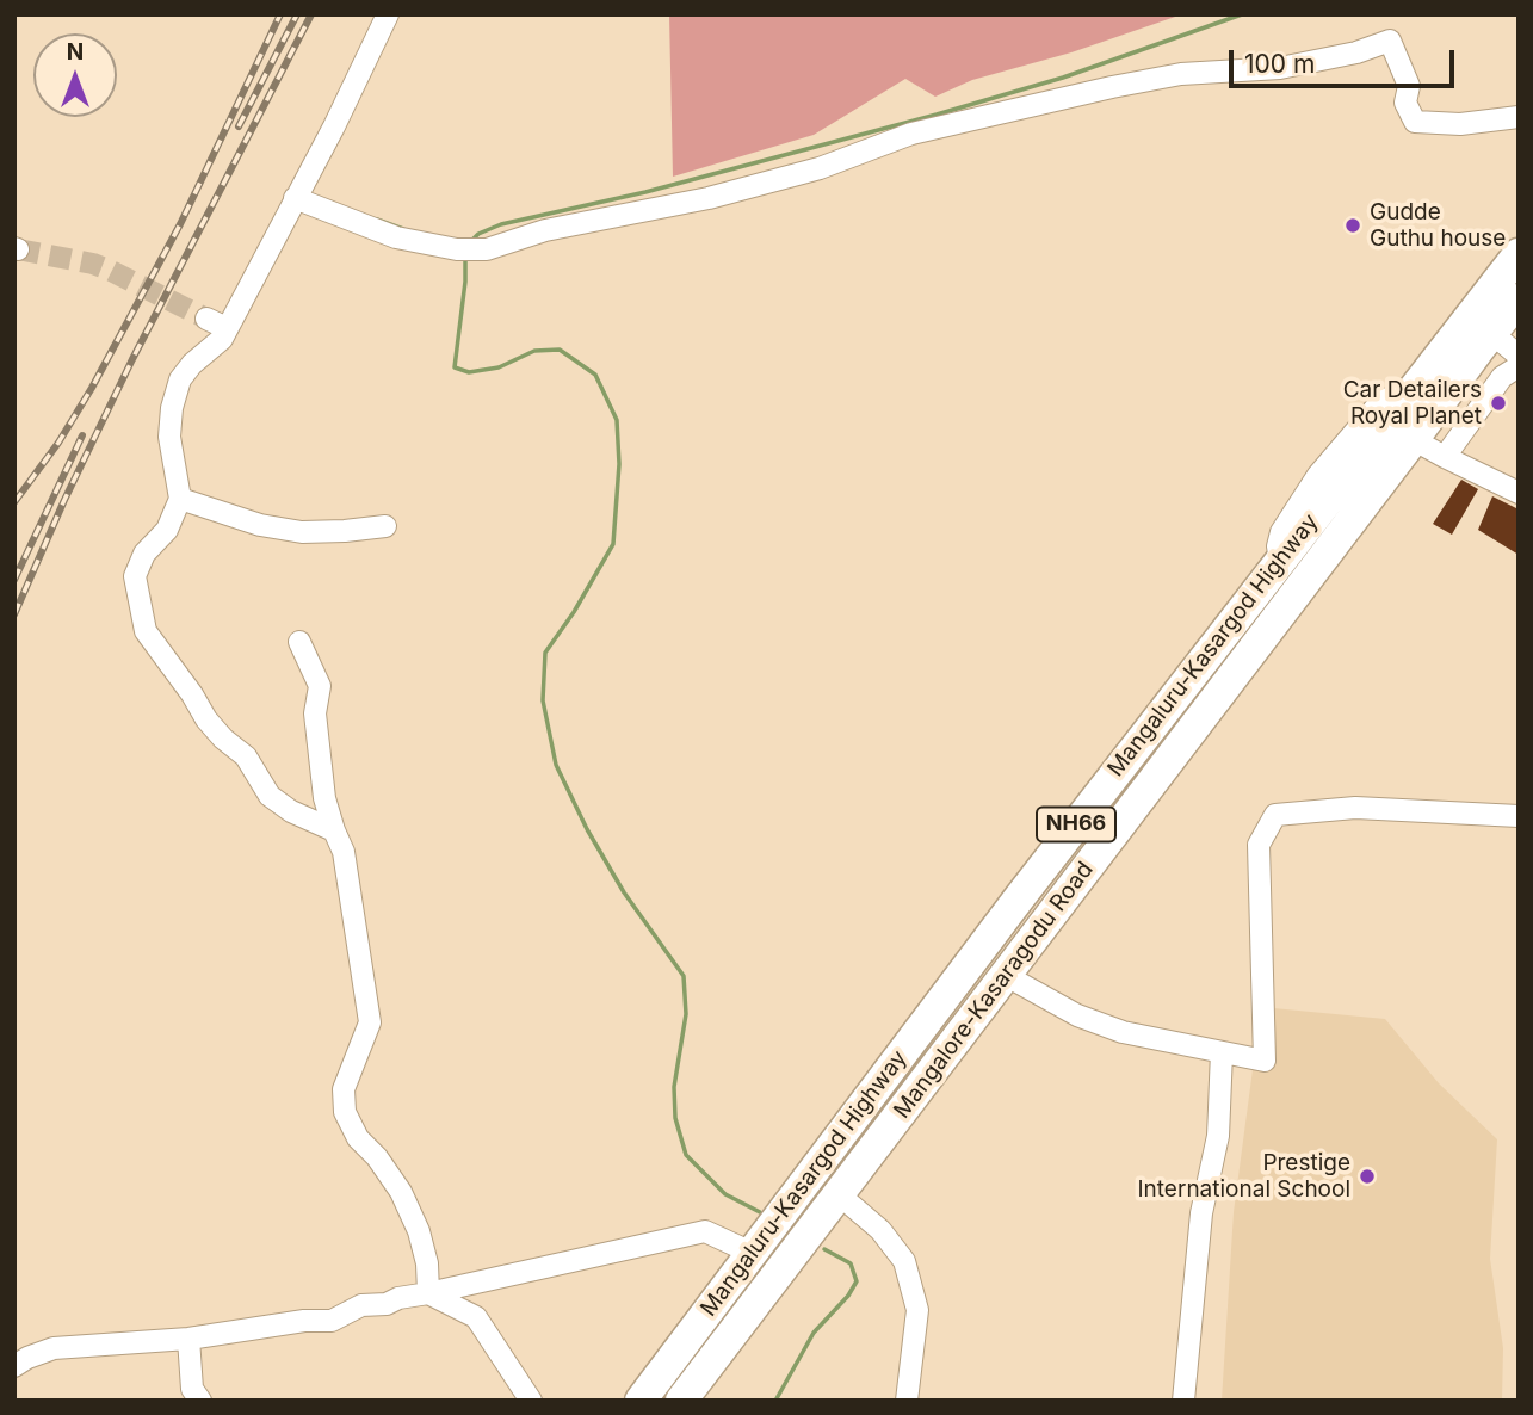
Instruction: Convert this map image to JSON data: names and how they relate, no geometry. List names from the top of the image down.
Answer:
{
  "streets": {
    "highway": ["Mangaluru-Kasargod Highway", "NH66", "Mangalore-Kasaragodu Road"]
  },
  "crossings": [
    ["Mangaluru-Kasargod Highway", "Mangalore-Kasaragodu Road"]
  ],
  "places": ["Gudde Guthu house", "Car Detailers Royal Planet", "Prestige International School"],
  "scale_bar": "100 m",
  "north": "top"
}
